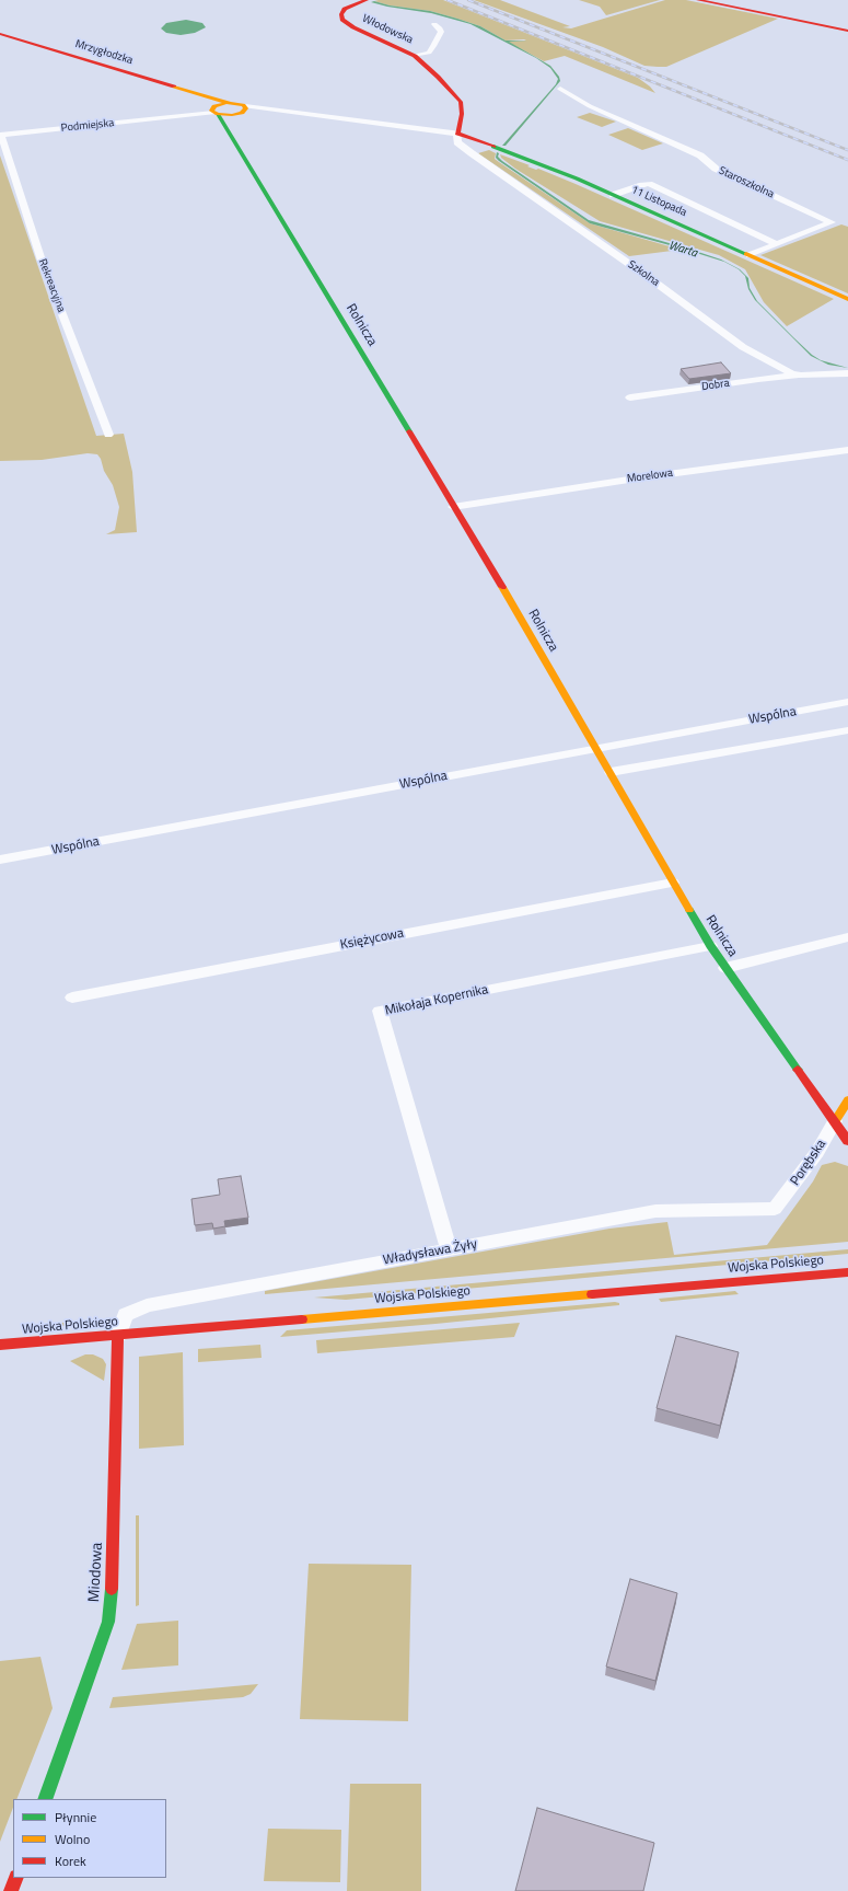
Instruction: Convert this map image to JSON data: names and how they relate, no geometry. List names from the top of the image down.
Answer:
{
  "streets": {
    "street": [
      "Włodowska",
      "Mrzygłodzka",
      "Podmiejska",
      "Staroszkolna",
      "11 Listopada",
      "Szkolna",
      "Rekreacyjna",
      "Rolnicza",
      "Dobra",
      "Morelowa",
      "Wspólna",
      "Księżycowa",
      "Mikołaja Kopernika",
      "Porębska",
      "Władysława Żyły",
      "Wojska Polskiego",
      "Miodowa"
    ]
  },
  "crossings": [
    ["Włodowska", "11 Listopada"],
    ["Włodowska", "Szkolna"],
    ["Mrzygłodzka", "Podmiejska"],
    ["Mrzygłodzka", "Rolnicza"],
    ["Podmiejska", "Rekreacyjna"],
    ["Podmiejska", "Rolnicza"],
    ["Staroszkolna", "11 Listopada"],
    ["11 Listopada", "Szkolna"],
    ["Szkolna", "Dobra"],
    ["Rolnicza", "Morelowa"],
    ["Rolnicza", "Wspólna"],
    ["Rolnicza", "Księżycowa"],
    ["Rolnicza", "Mikołaja Kopernika"],
    ["Rolnicza", "Porębska"],
    ["Mikołaja Kopernika", "Władysława Żyły"],
    ["Porębska", "Władysława Żyły"],
    ["Władysława Żyły", "Wojska Polskiego"],
    ["Władysława Żyły", "Miodowa"],
    ["Wojska Polskiego", "Miodowa"]
  ],
  "water": ["Warta"],
  "legend": ["Płynnie", "Wolno", "Korek"]
}
